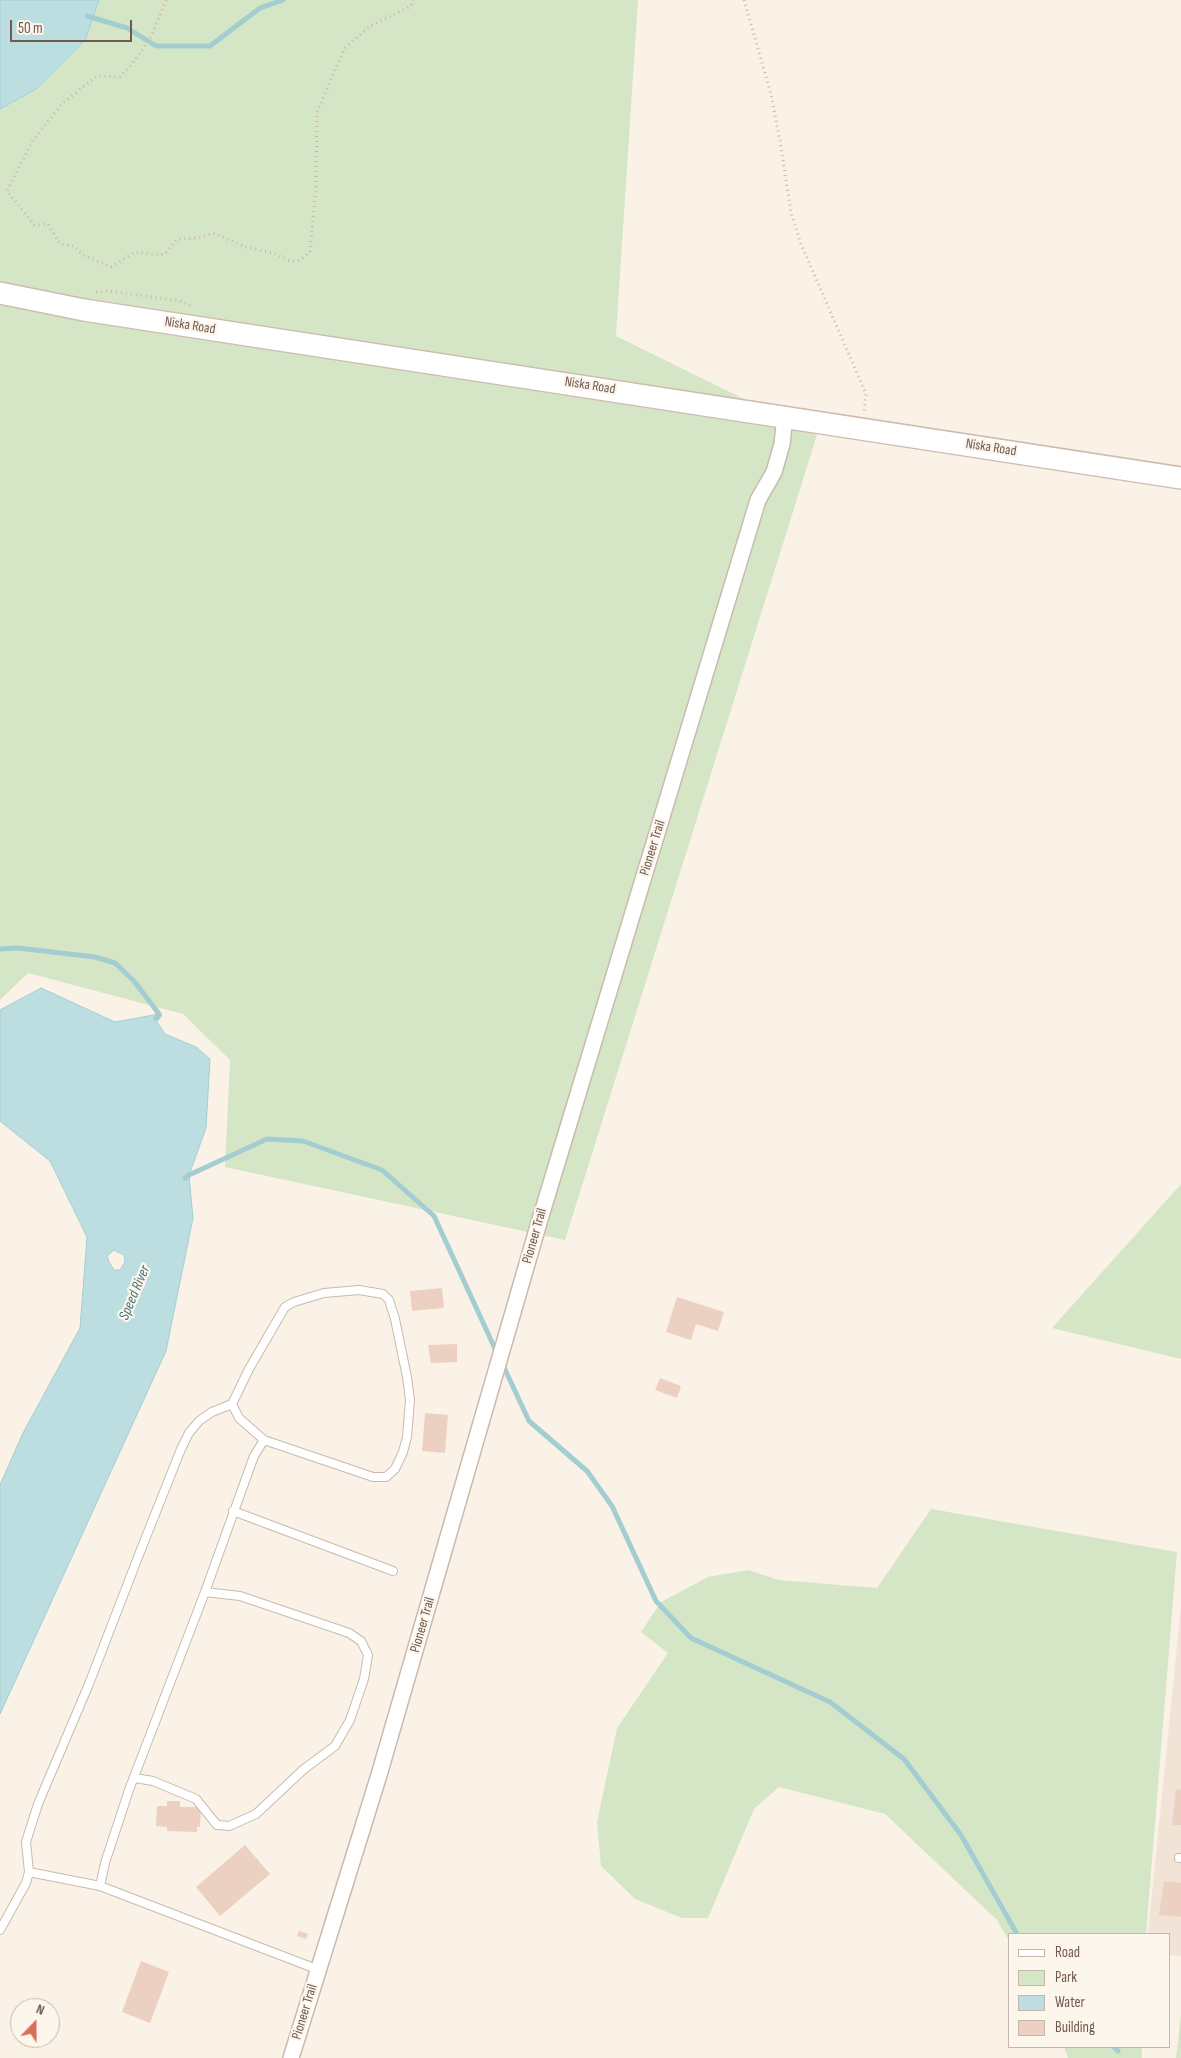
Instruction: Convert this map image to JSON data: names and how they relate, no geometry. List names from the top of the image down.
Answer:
{
  "streets": {
    "street": ["Niska Road", "Pioneer Trail"]
  },
  "crossings": [
    ["Niska Road", "Pioneer Trail"]
  ],
  "water": ["Speed River"],
  "legend": [
    "Road",
    "Park",
    "Water",
    "Building"
  ],
  "scale_bar": "50 m",
  "north": "top"
}
